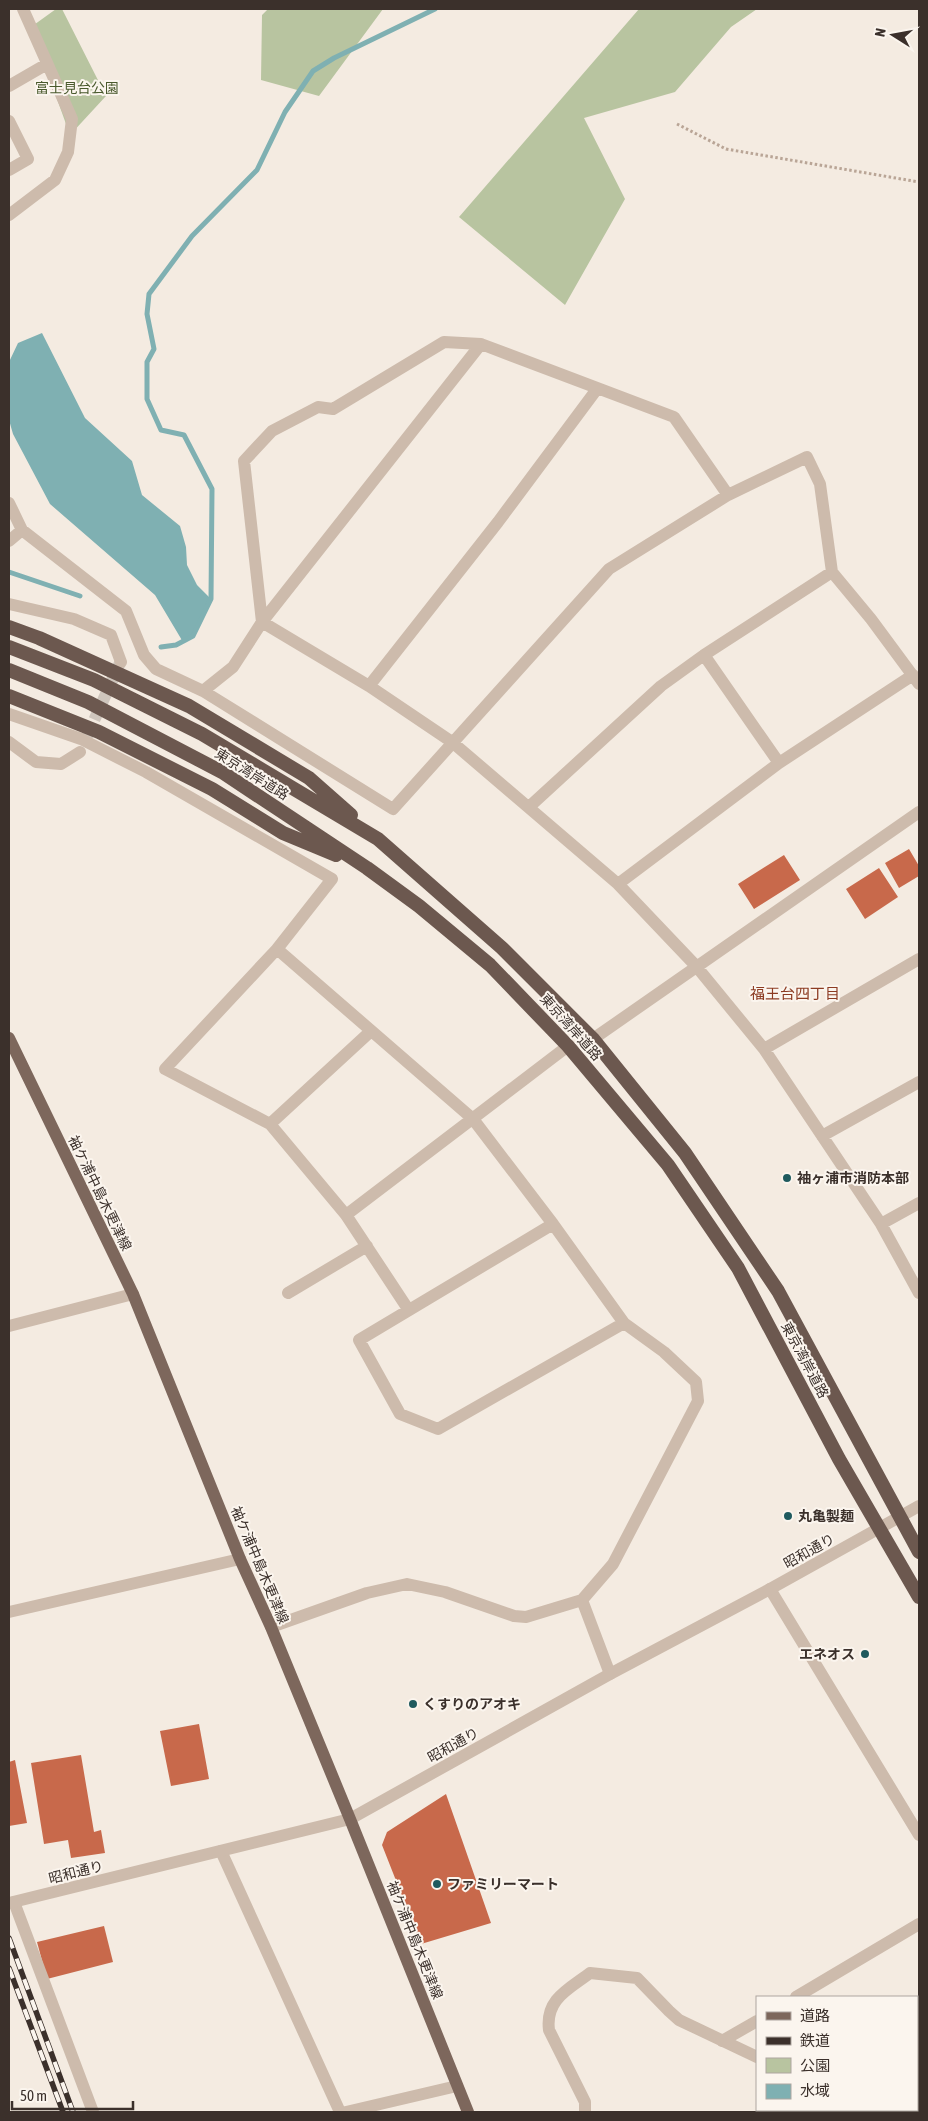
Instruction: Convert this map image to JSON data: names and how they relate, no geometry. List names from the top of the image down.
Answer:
{
  "streets": {
    "highway": ["東京湾岸道路"],
    "main road": ["袖ケ浦中島木更津線"],
    "street": ["昭和通り"]
  },
  "crossings": [
    ["東京湾岸道路", "昭和通り"],
    ["袖ケ浦中島木更津線", "昭和通り"]
  ],
  "districts": ["福王台四丁目"],
  "parks": ["富士見台公園"],
  "places": [
    "袖ヶ浦市消防本部",
    "丸亀製麺",
    "エネオス",
    "くすりのアオキ",
    "ファミリーマート"
  ],
  "legend": [
    "道路",
    "鉄道",
    "公園",
    "水域"
  ],
  "scale_bar": "50 m",
  "north": "left"
}
